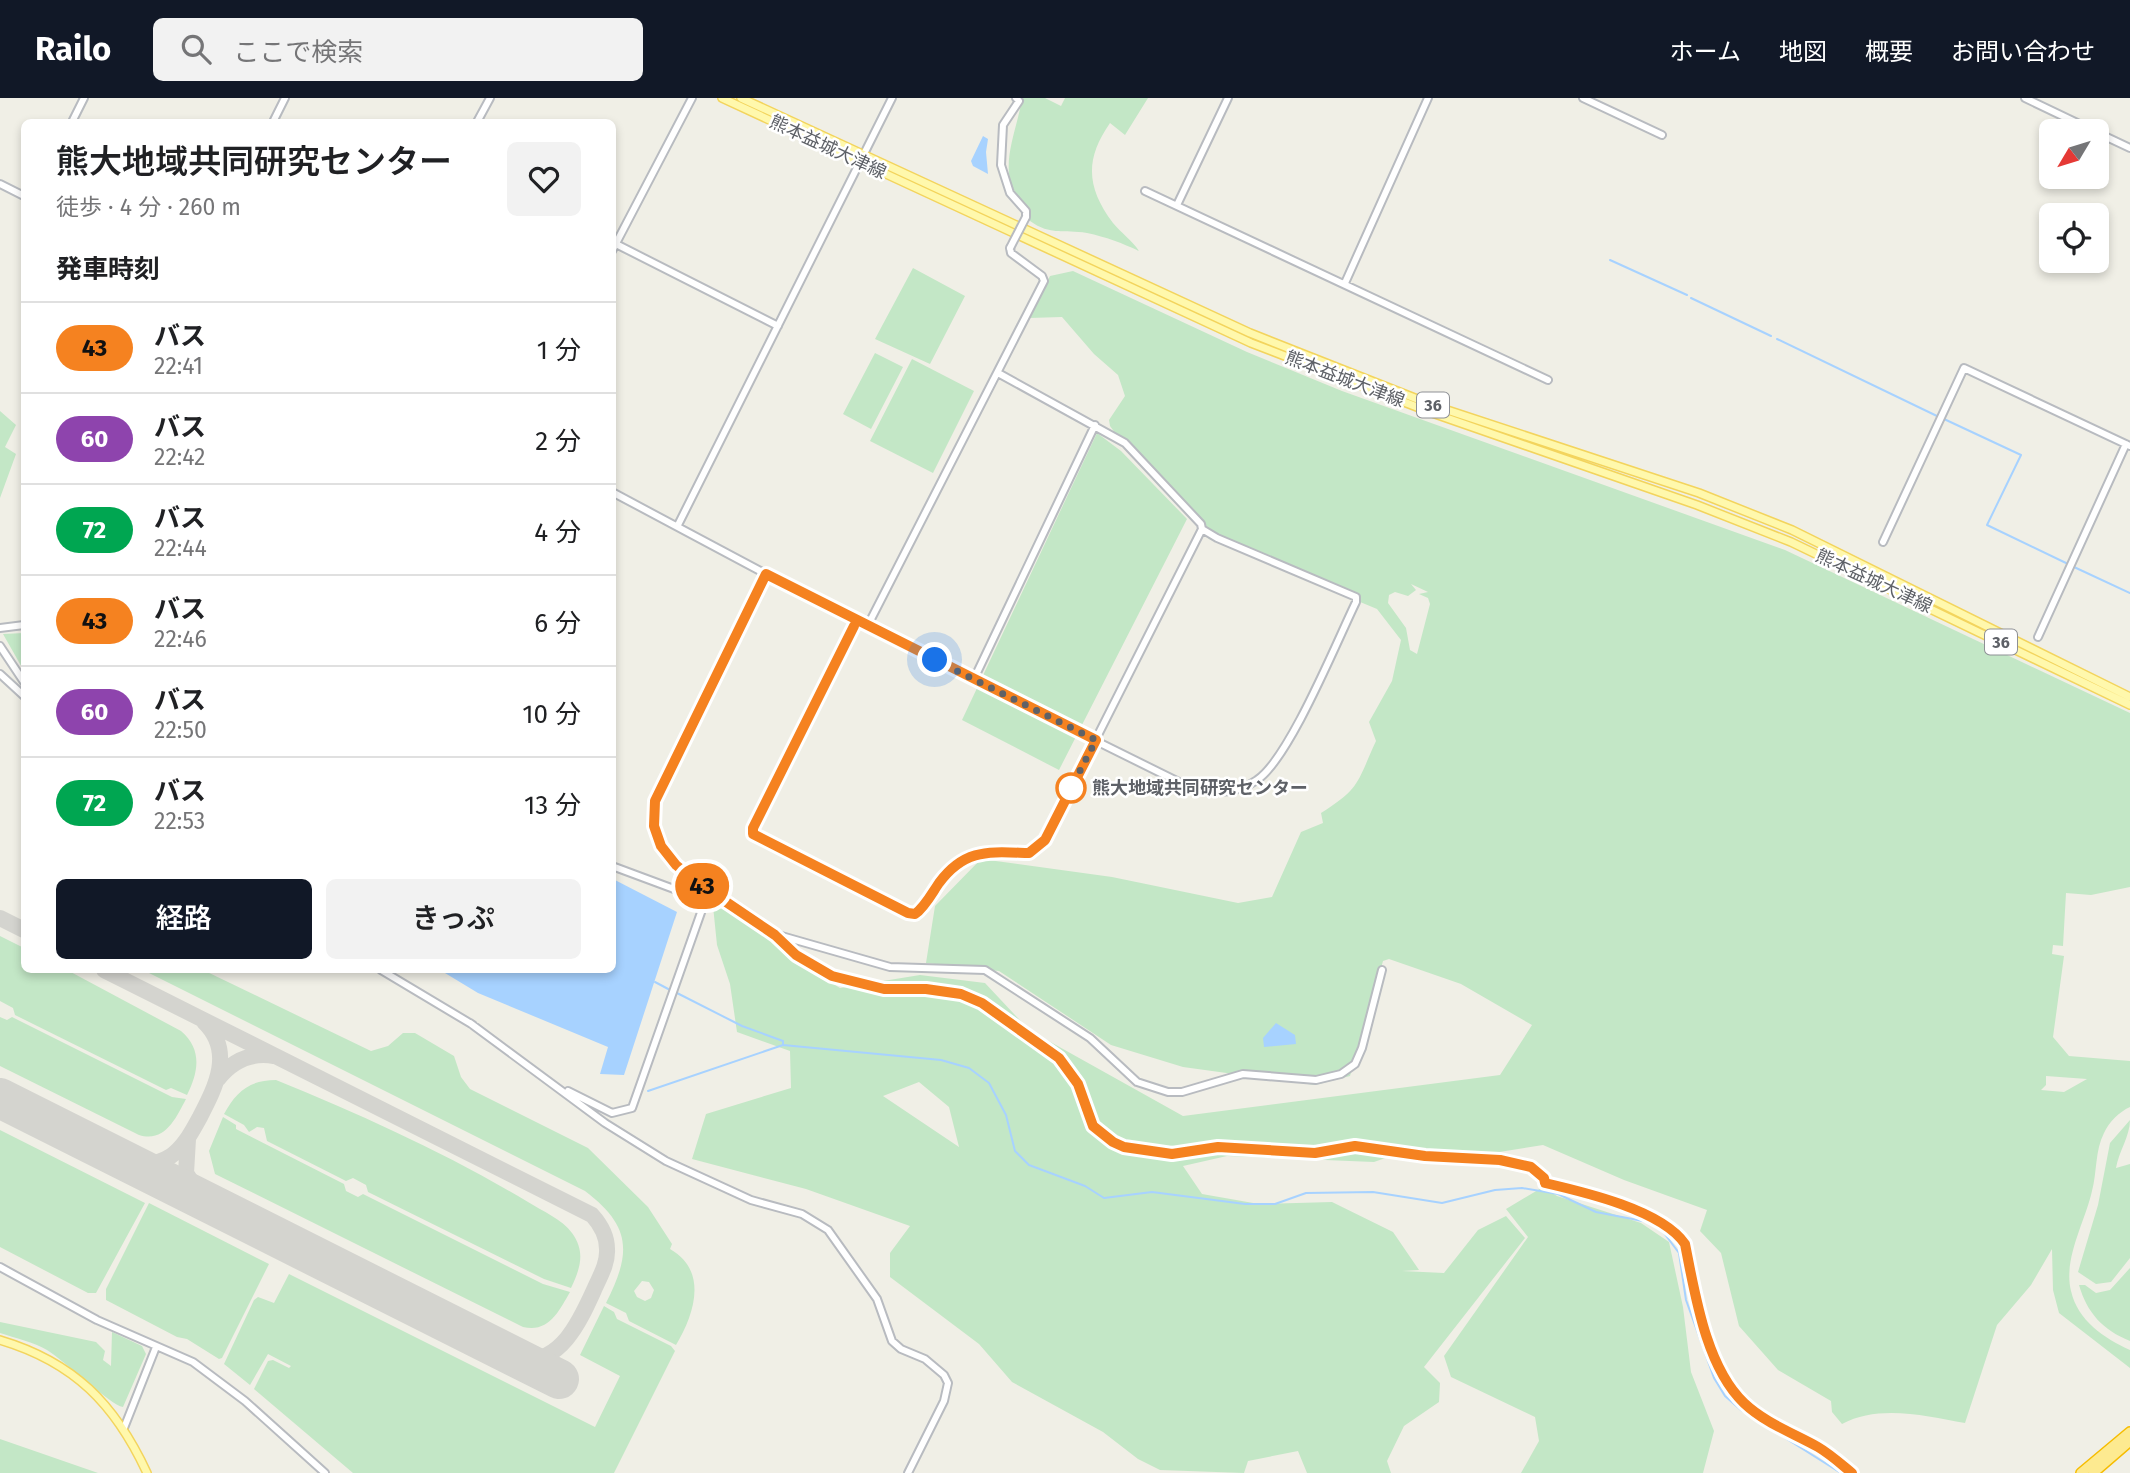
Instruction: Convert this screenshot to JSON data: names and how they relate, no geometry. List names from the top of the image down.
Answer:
{
  "streets": {
    "main road": ["熊本益城大津線", "36"]
  },
  "places": ["熊大地域共同研究センター"],
  "lines": ["bus line 43"],
  "north": "bottom left",
  "page": {
    "header": "Railo",
    "search": "ここで検索",
    "nav": [
      "ホーム",
      "地図",
      "概要",
      "お問い合わせ"
    ],
    "on_map": "43",
    "heading": [
      ["熊大地域共同研究センター", "徒歩 · 4 分 · 260 m"],
      "発車時刻"
    ],
    "list": [
      {
        "mark": "43",
        "name": "バス",
        "note": "22:41",
        "value": "1 分"
      },
      {
        "mark": "60",
        "name": "バス",
        "note": "22:42",
        "value": "2 分"
      },
      {
        "mark": "72",
        "name": "バス",
        "note": "22:44",
        "value": "4 分"
      },
      {
        "mark": "43",
        "name": "バス",
        "note": "22:46",
        "value": "6 分"
      },
      {
        "mark": "60",
        "name": "バス",
        "note": "22:50",
        "value": "10 分"
      },
      {
        "mark": "72",
        "name": "バス",
        "note": "22:53",
        "value": "13 分"
      }
    ],
    "buttons": ["経路", "きっぷ"]
  }
}
